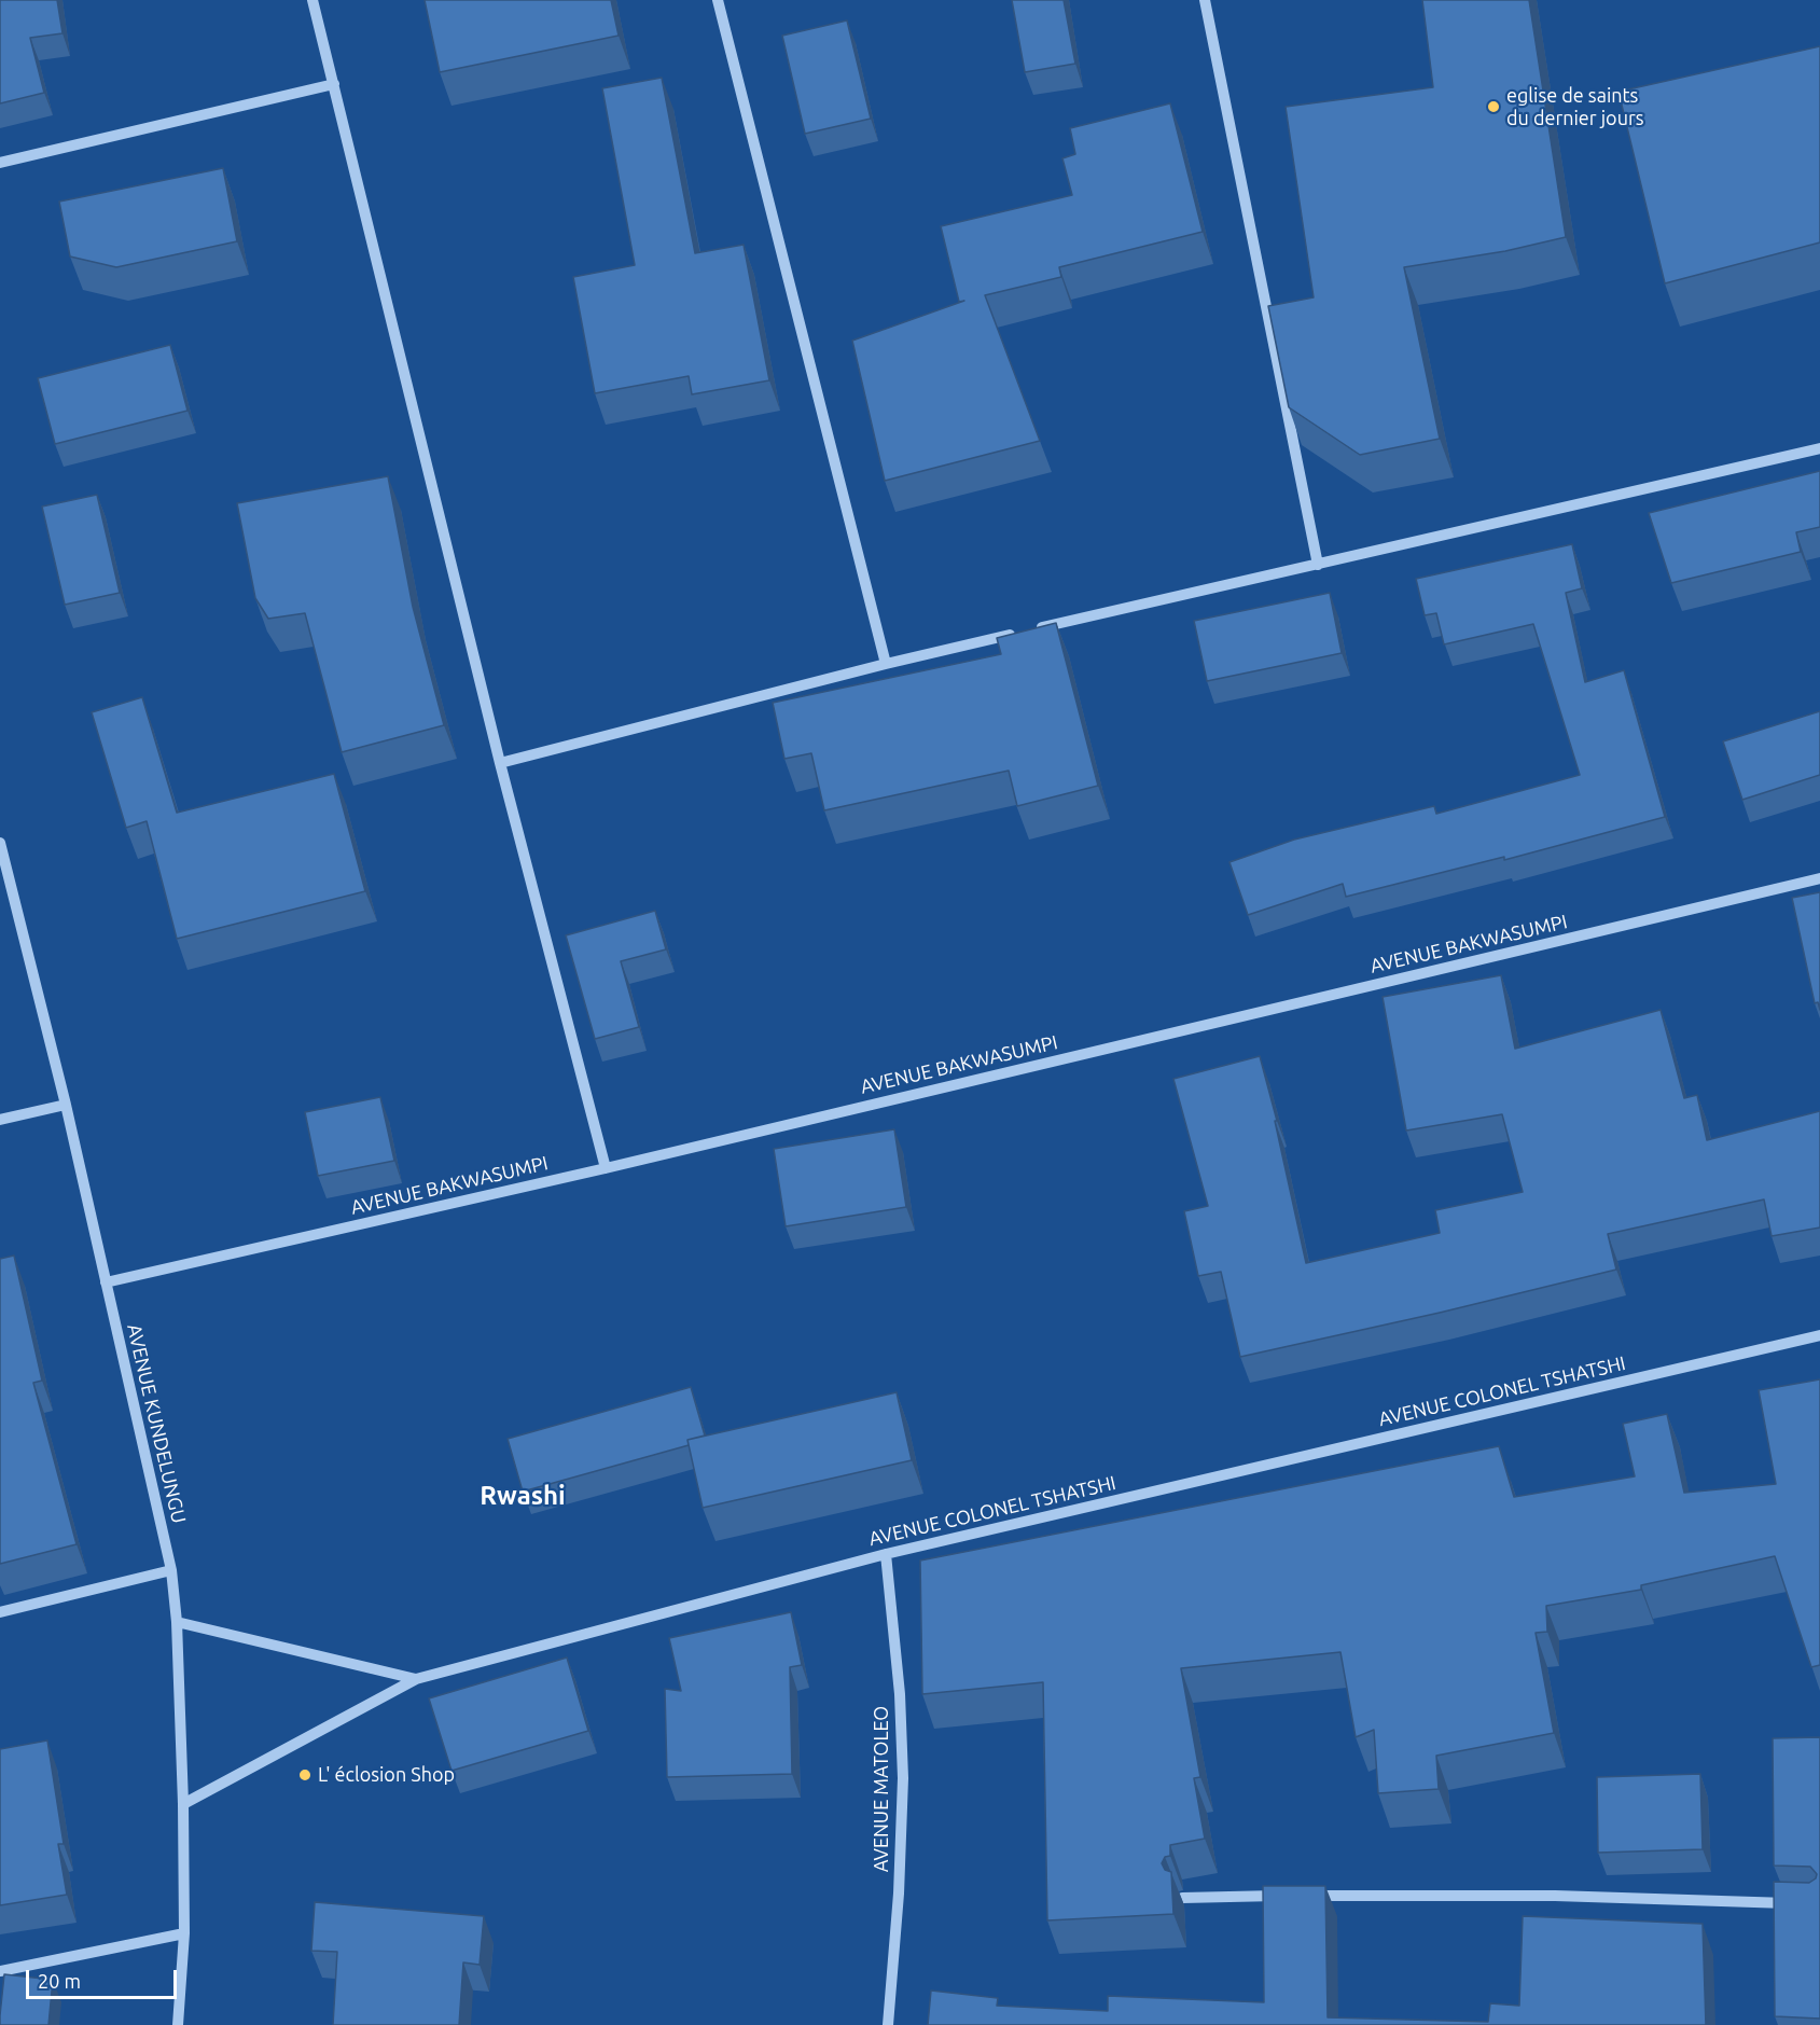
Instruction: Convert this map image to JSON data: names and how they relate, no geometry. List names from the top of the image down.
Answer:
{
  "streets": {
    "street": [
      "AVENUE BAKWASUMPI",
      "AVENUE COLONEL TSHATSHI",
      "AVENUE KUNDELUNGU",
      "AVENUE MATOLEO"
    ]
  },
  "crossings": [
    ["AVENUE BAKWASUMPI", "AVENUE KUNDELUNGU"],
    ["AVENUE COLONEL TSHATSHI", "AVENUE KUNDELUNGU"],
    ["AVENUE COLONEL TSHATSHI", "AVENUE MATOLEO"]
  ],
  "districts": ["Rwashi"],
  "places": ["eglise de saints du dernier jours", "L' éclosion Shop"],
  "scale_bar": "20 m"
}
